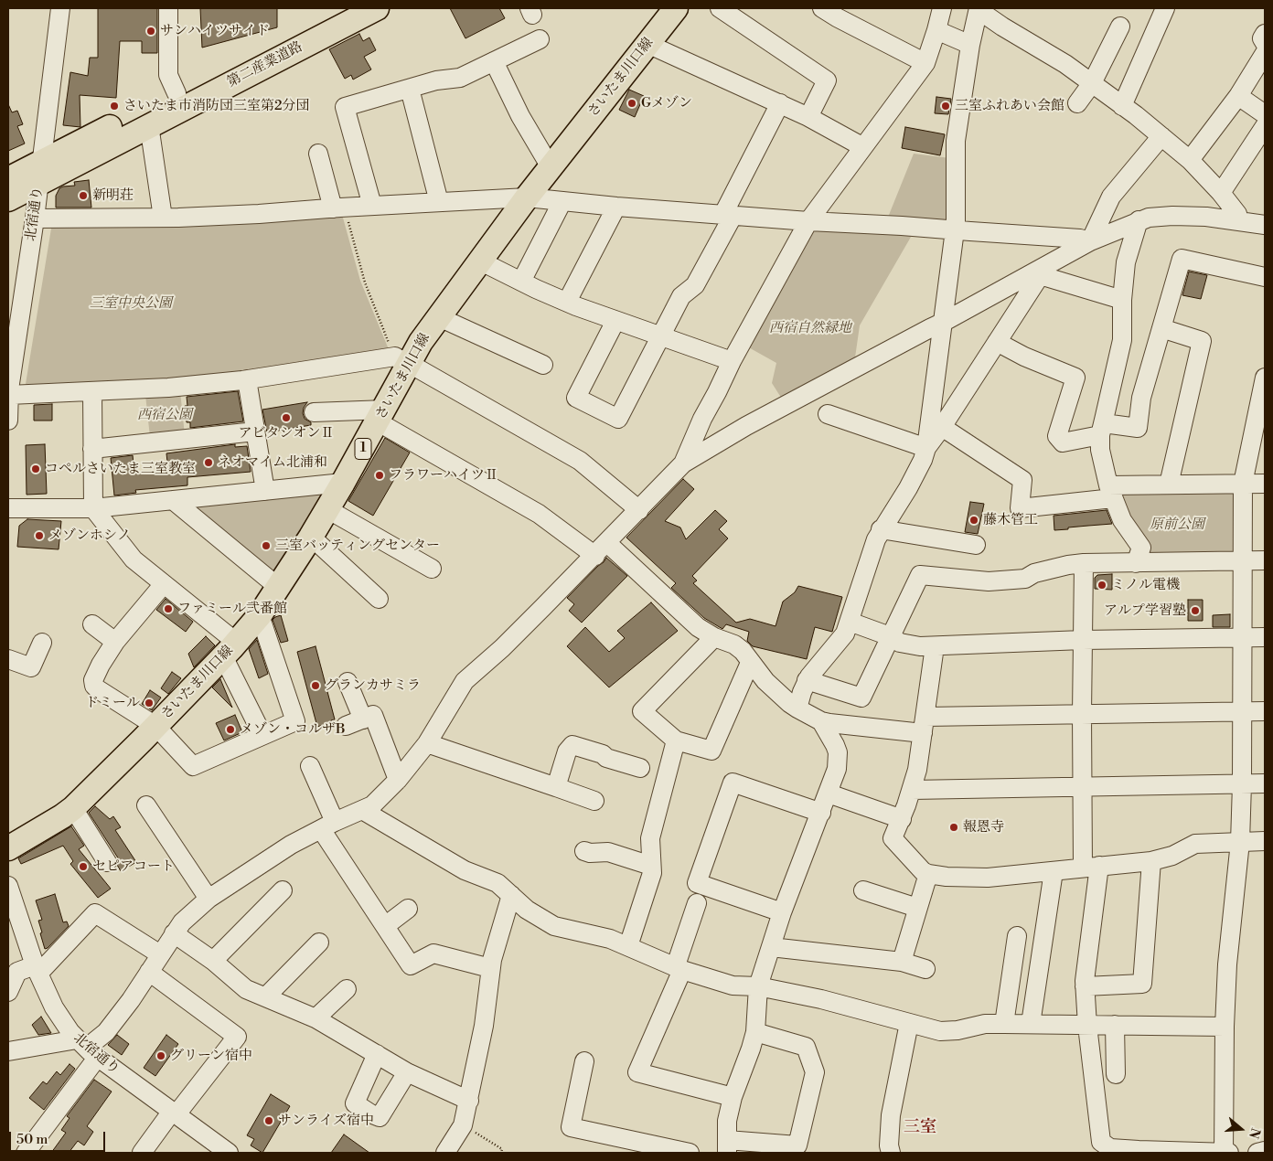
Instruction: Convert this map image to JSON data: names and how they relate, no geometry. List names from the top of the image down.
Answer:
{
  "streets": {
    "main road": ["第二産業道路", "さいたま川口線", "1"],
    "street": ["北宿通り"]
  },
  "crossings": [
    ["第二産業道路", "北宿通り"]
  ],
  "districts": ["三室"],
  "parks": [
    "三室中央公園",
    "西宿自然緑地",
    "西宿公園",
    "原前公園"
  ],
  "places": [
    "サンハイツサイド",
    "Gメゾン",
    "さいたま市消防団三室第2分団",
    "三室ふれあい会館",
    "新明荘",
    "アビタシオンⅡ",
    "ネオマイム北浦和",
    "コペルさいたま三室教室",
    "フラワーハイツⅡ",
    "藤木管工",
    "メゾンホシノ",
    "三室バッティングセンター",
    "ミノル電機",
    "ファミール弐番館",
    "アルプ学習塾",
    "グランカサミラ",
    "ドミール",
    "メゾン・コルザB",
    "報恩寺",
    "セピアコート",
    "グリーン宿中",
    "サンライズ宿中"
  ],
  "scale_bar": "50 m",
  "north": "right"
}
